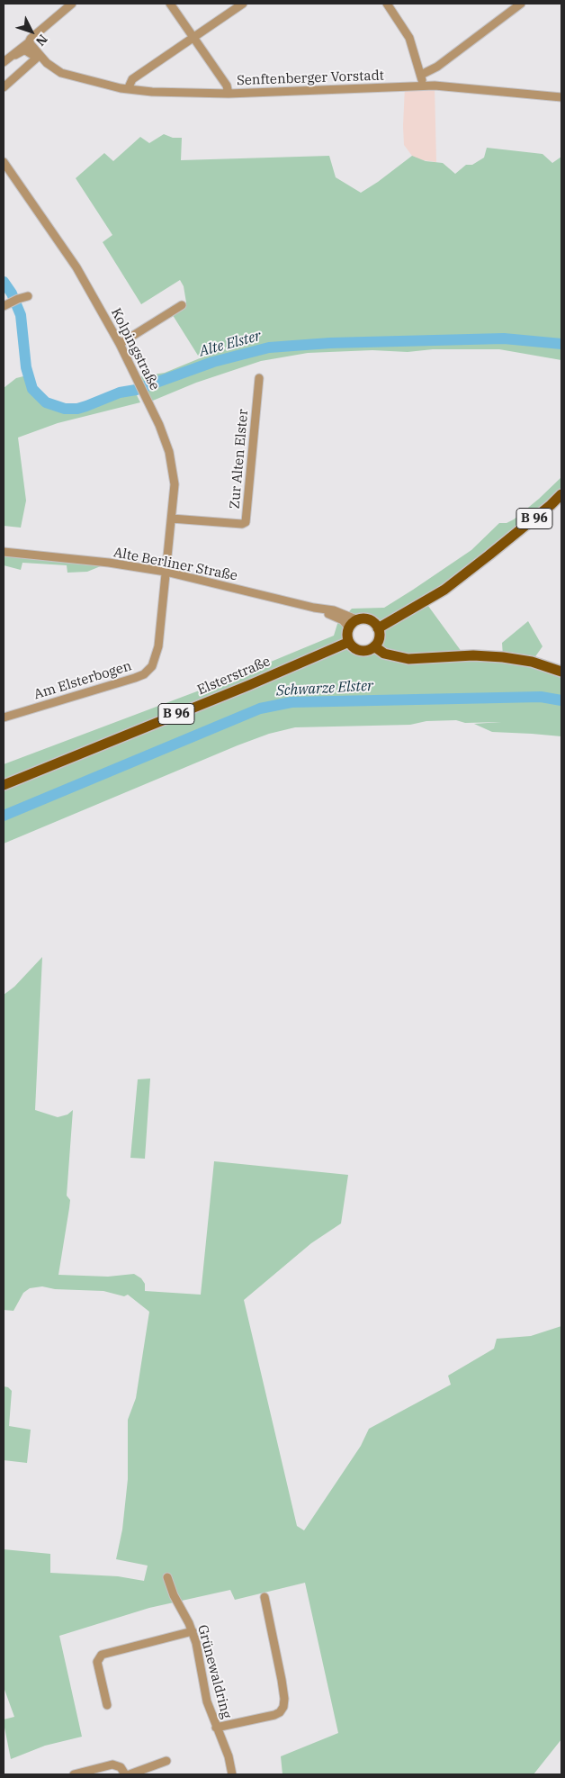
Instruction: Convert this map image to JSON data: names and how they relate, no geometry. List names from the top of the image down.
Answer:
{
  "streets": {
    "main road": ["B 96", "Elsterstraße"],
    "street": [
      "Senftenberger Vorstadt",
      "Kolpingstraße",
      "Zur Alten Elster",
      "Alte Berliner Straße",
      "Am Elsterbogen",
      "Grünewaldring"
    ]
  },
  "crossings": [
    ["Kolpingstraße", "Zur Alten Elster"],
    ["Kolpingstraße", "Alte Berliner Straße"],
    ["Kolpingstraße", "Am Elsterbogen"],
    ["B 96", "Alte Berliner Straße"],
    ["B 96", "Elsterstraße"],
    ["Alte Berliner Straße", "Elsterstraße"],
    ["Alte Berliner Straße", "Am Elsterbogen"]
  ],
  "water": ["Alte Elster", "Schwarze Elster"],
  "north": "bottom right"
}
